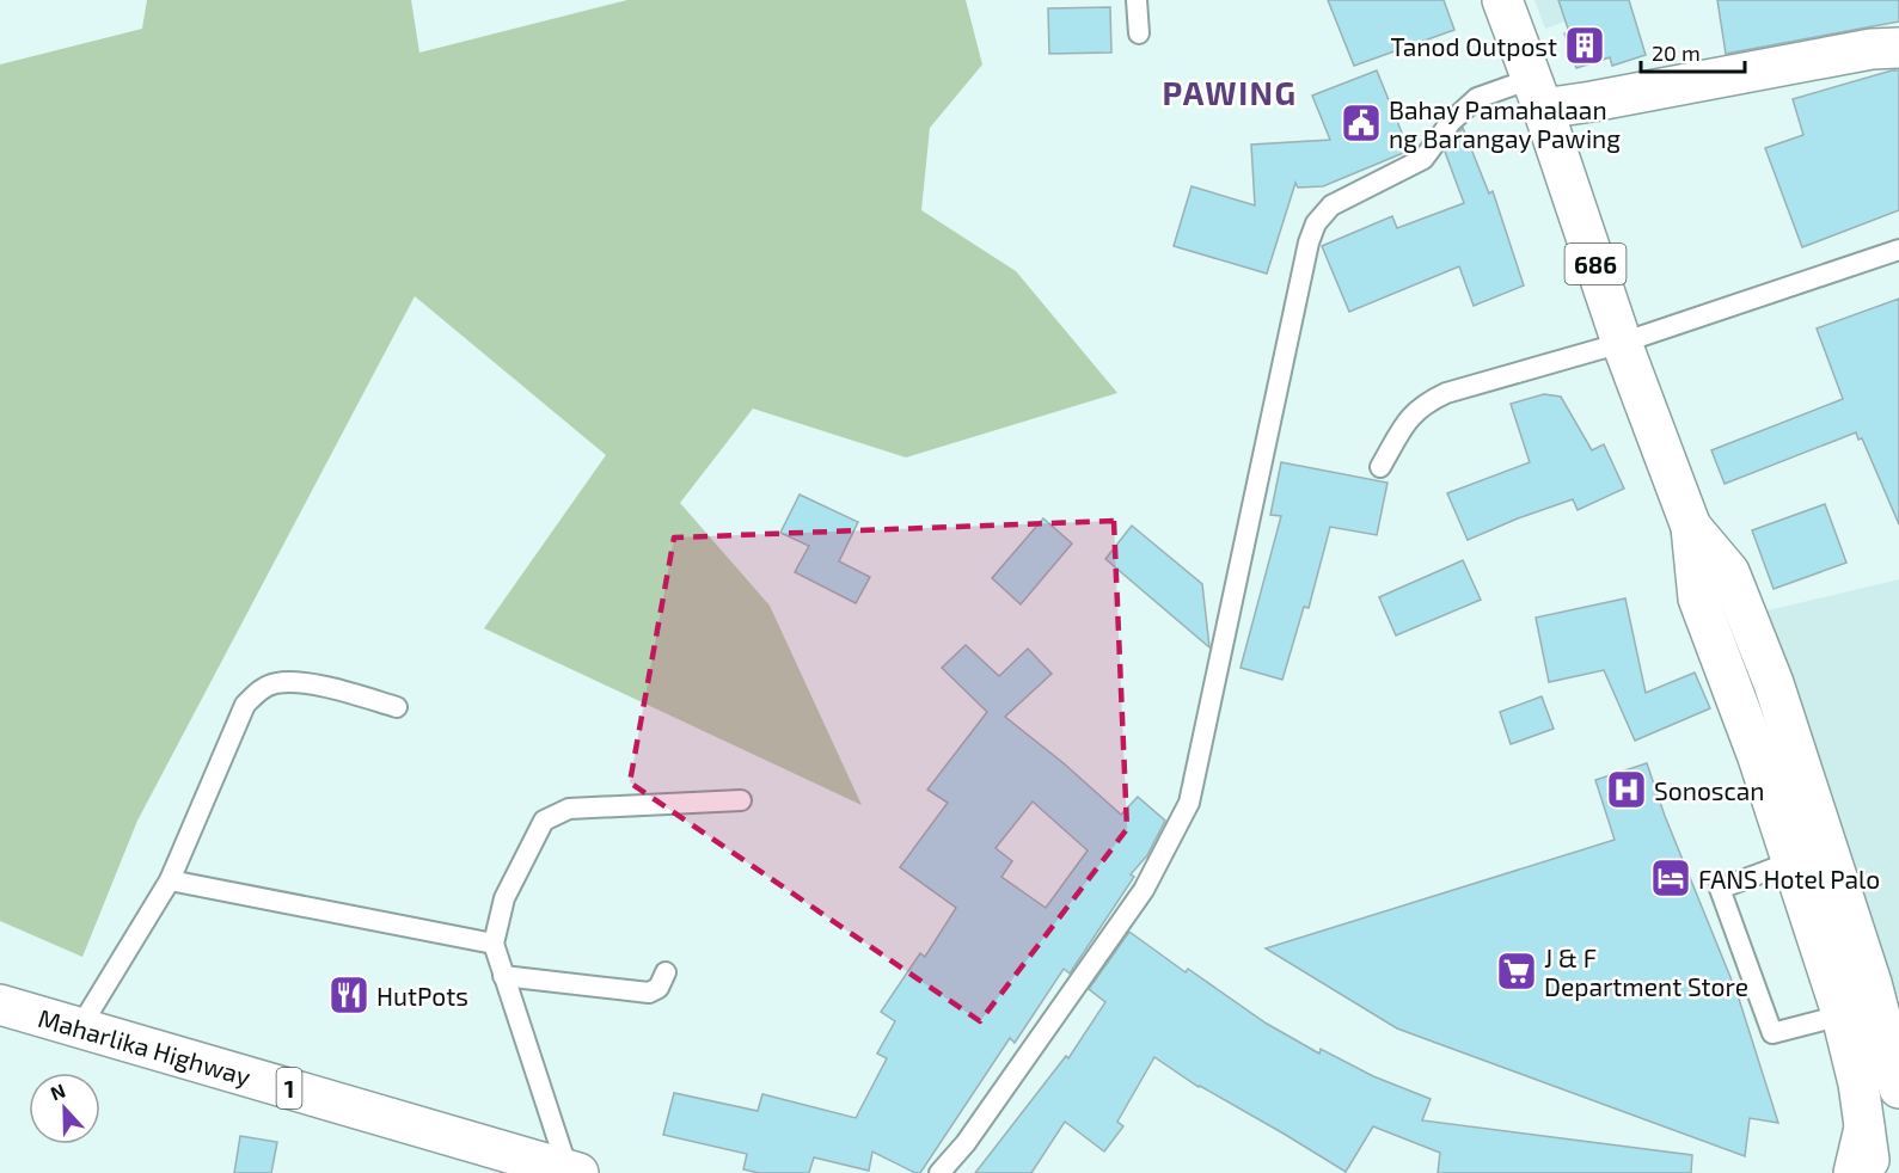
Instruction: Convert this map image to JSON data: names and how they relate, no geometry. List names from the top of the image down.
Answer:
{
  "streets": {
    "main road": ["686", "Maharlika Highway", "1"]
  },
  "districts": ["PAWING"],
  "places": {
    "building": ["Tanod Outpost"],
    "public building": ["Bahay Pamahalaan ng Barangay Pawing"],
    "hospital": ["Sonoscan"],
    "hotel": ["FANS Hotel Palo"],
    "supermarket": ["J & F Department Store"],
    "restaurant": ["HutPots"]
  },
  "scale_bar": "20 m",
  "north": "top"
}
